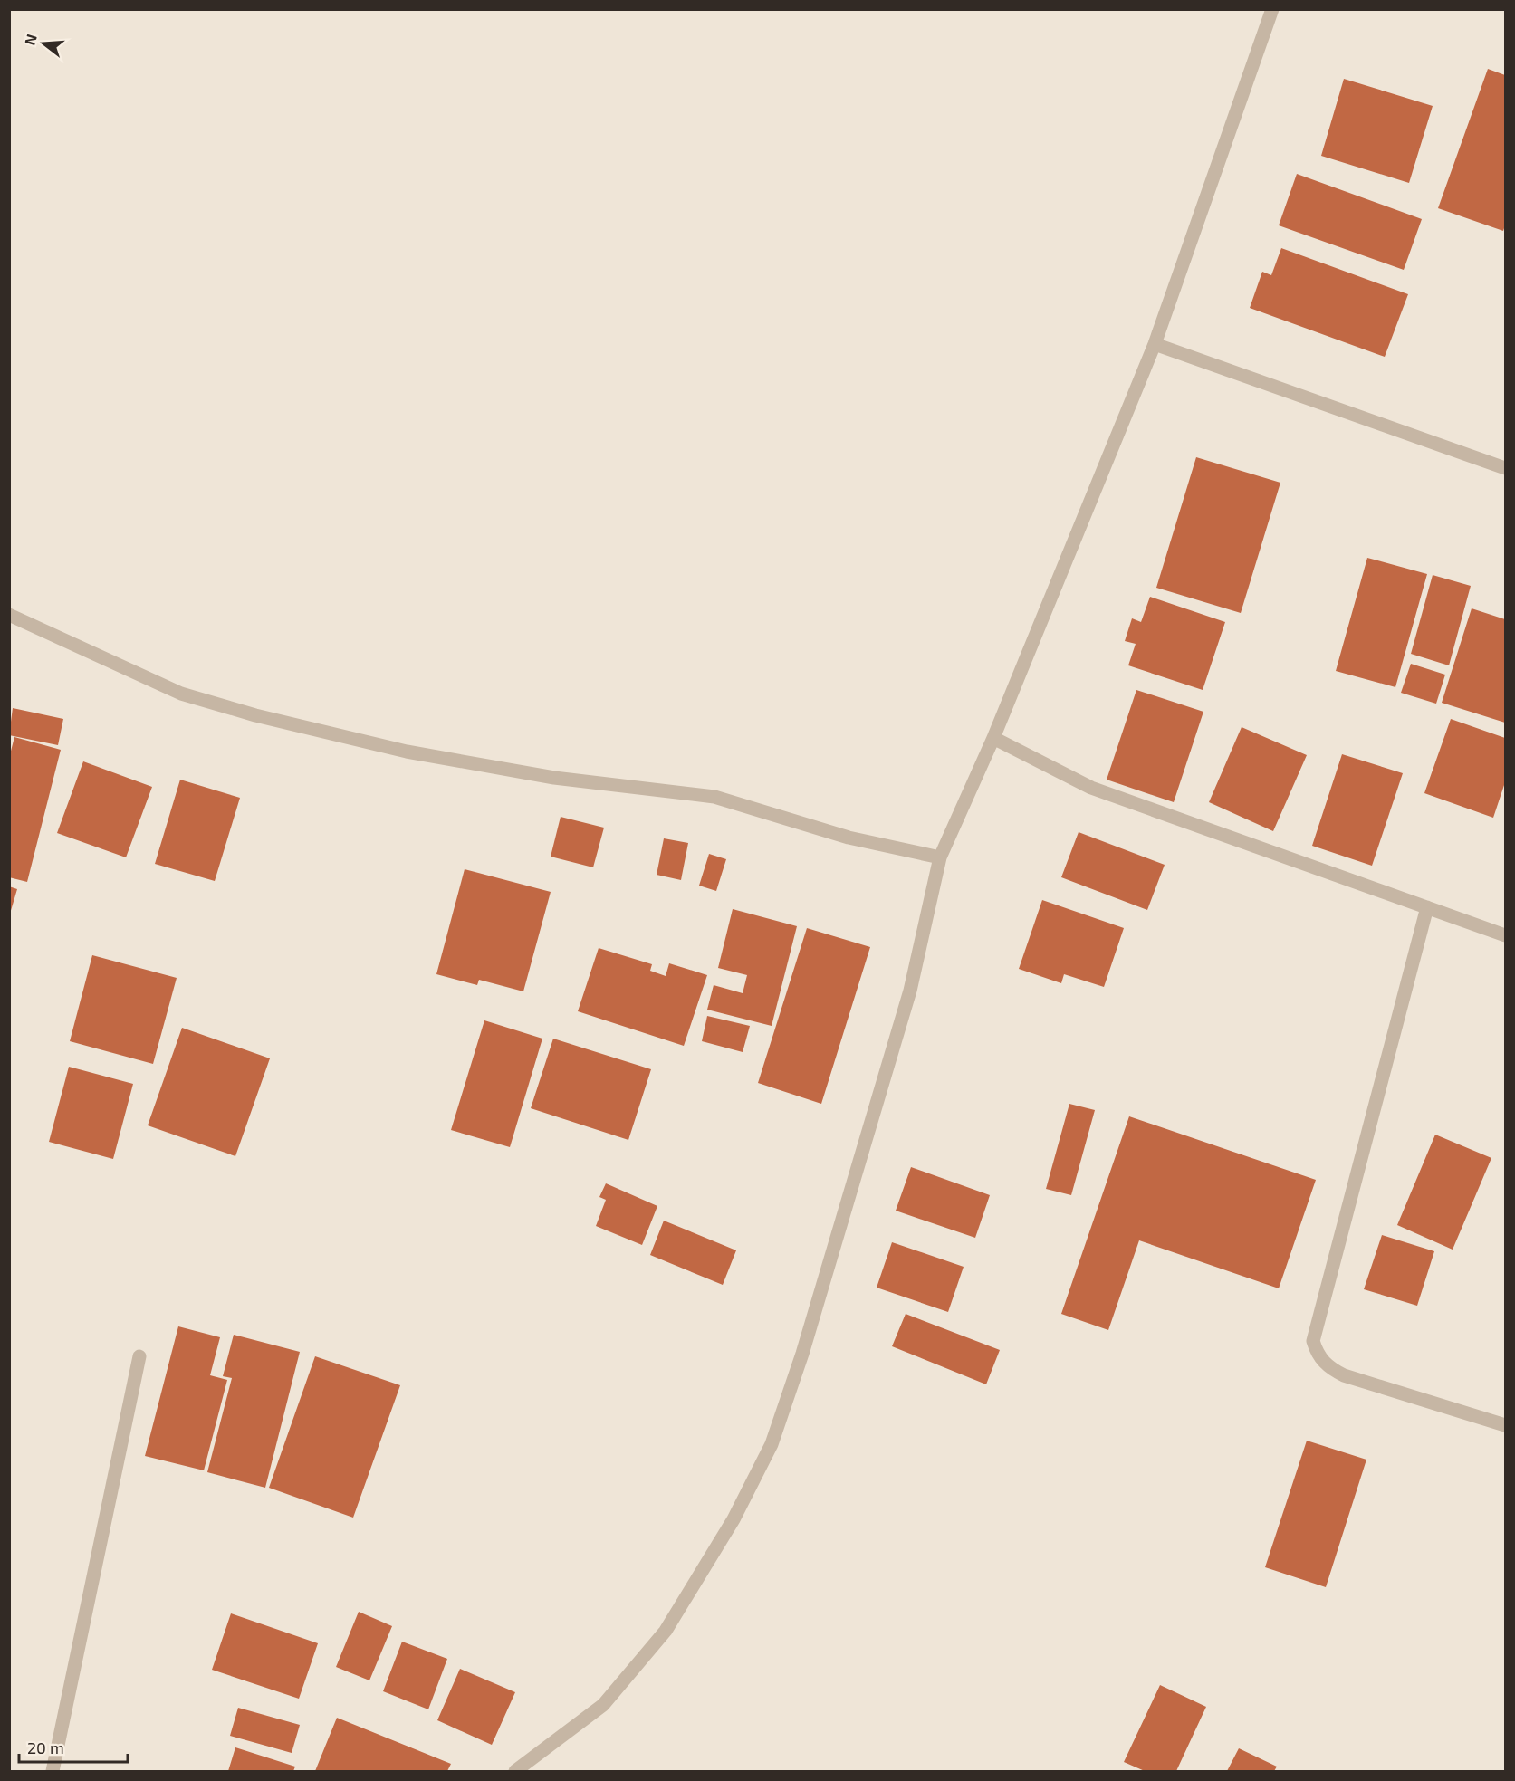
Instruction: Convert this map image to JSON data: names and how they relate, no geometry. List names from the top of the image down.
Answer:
{
  "scale_bar": "20 m",
  "north": "left"
}
